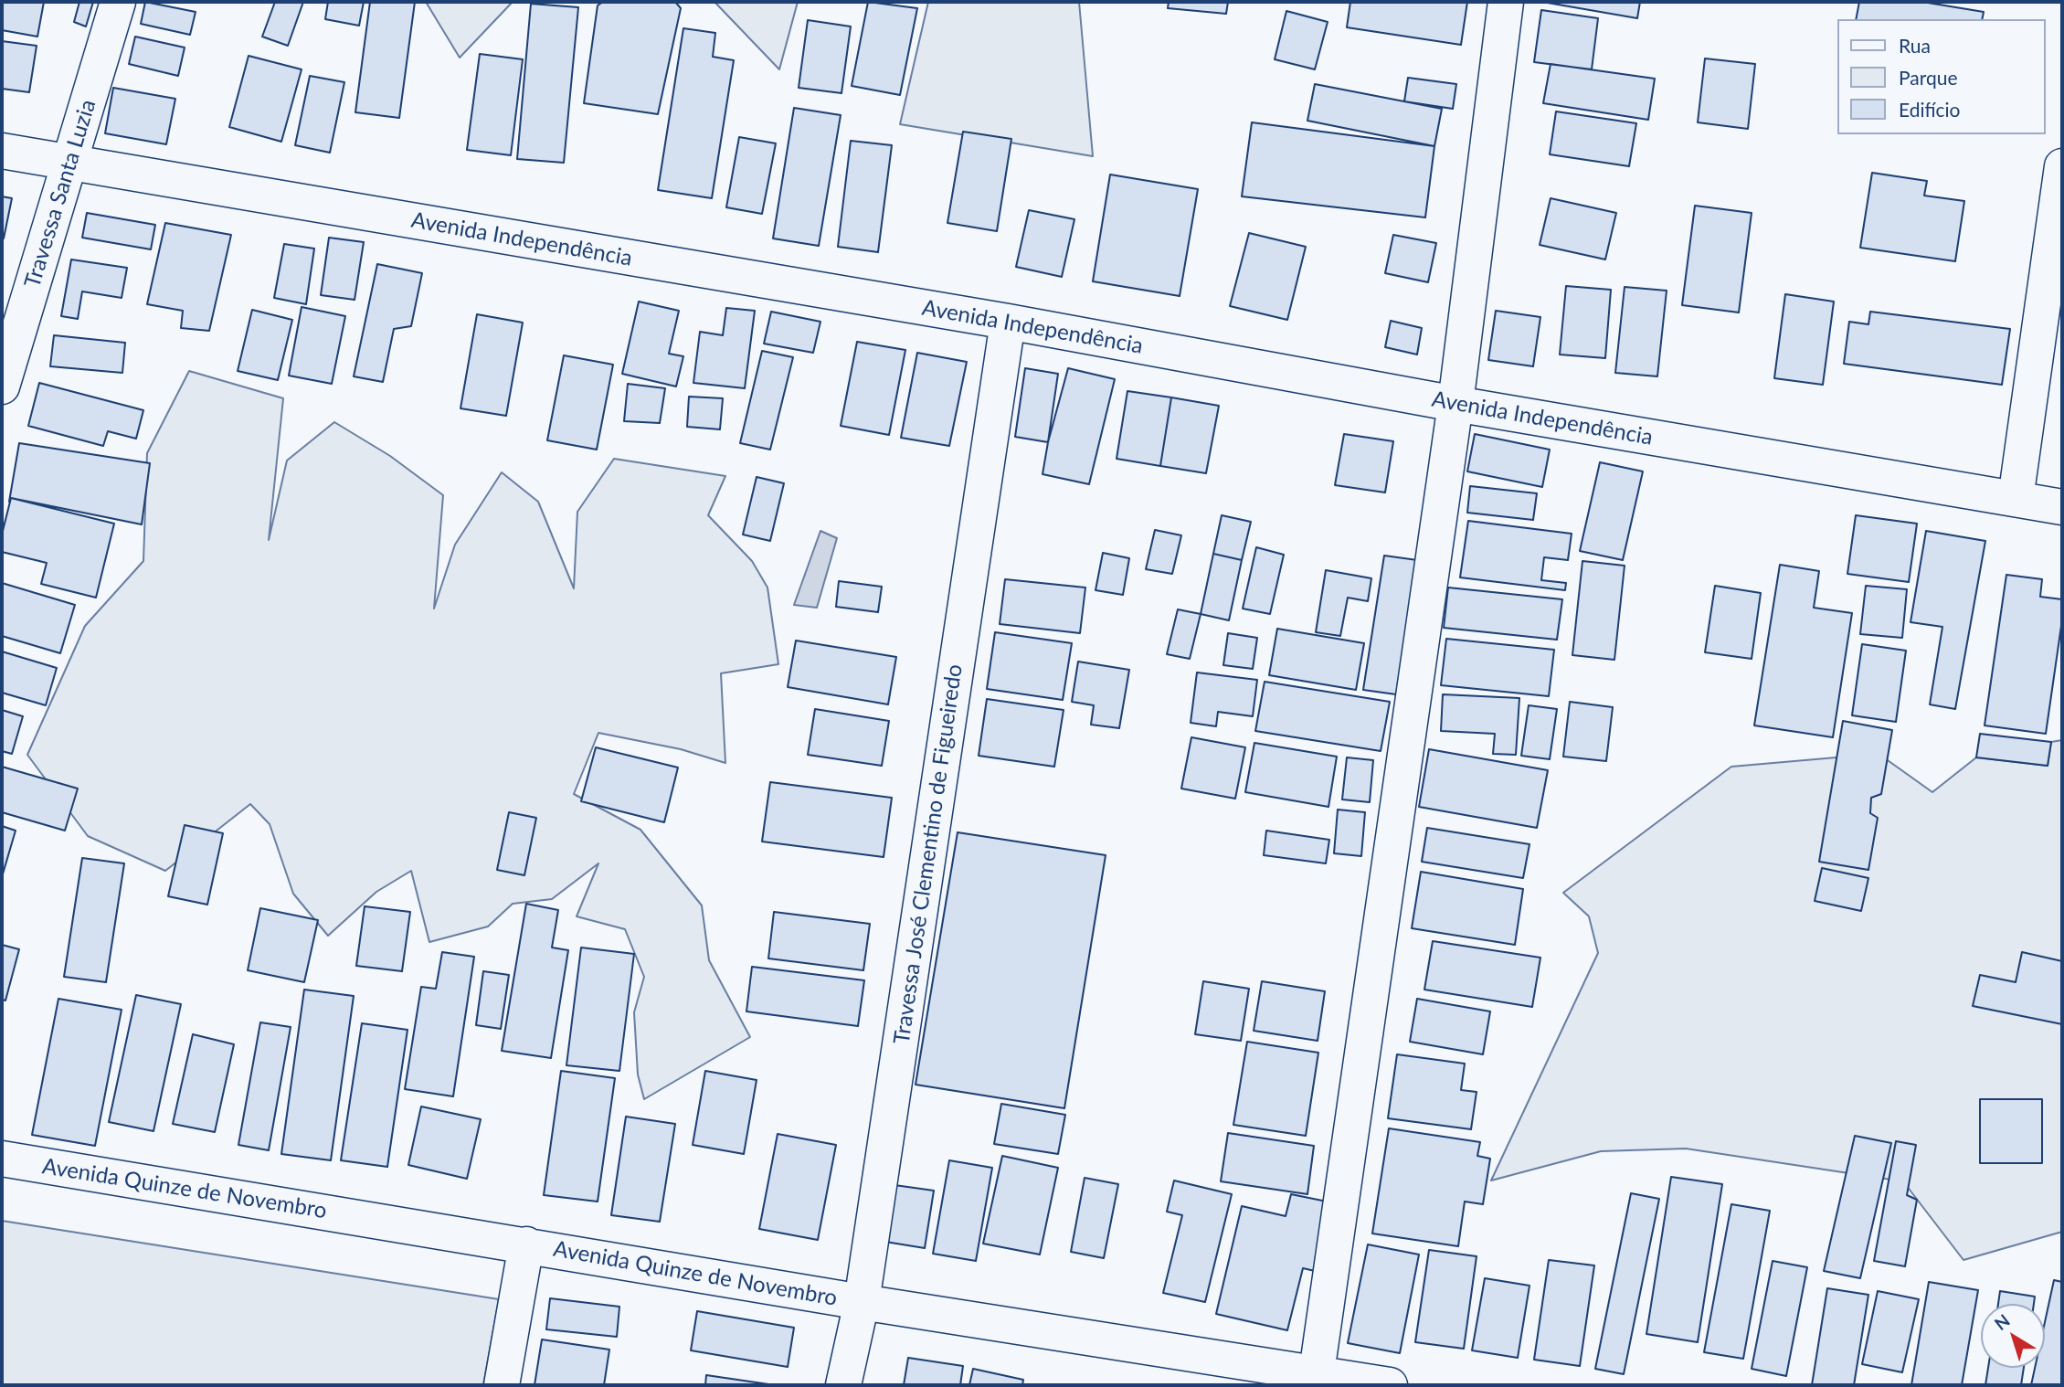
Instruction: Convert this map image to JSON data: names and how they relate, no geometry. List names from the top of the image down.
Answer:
{
  "streets": {
    "street": [
      "Travessa Santa Luzia",
      "Avenida Independência",
      "Travessa José Clementino de Figueiredo",
      "Avenida Quinze de Novembro"
    ]
  },
  "crossings": [
    ["Travessa Santa Luzia", "Avenida Independência"],
    ["Avenida Independência", "Travessa José Clementino de Figueiredo"],
    ["Travessa José Clementino de Figueiredo", "Avenida Quinze de Novembro"]
  ],
  "legend": ["Rua", "Parque", "Edifício"],
  "north": "top left"
}
